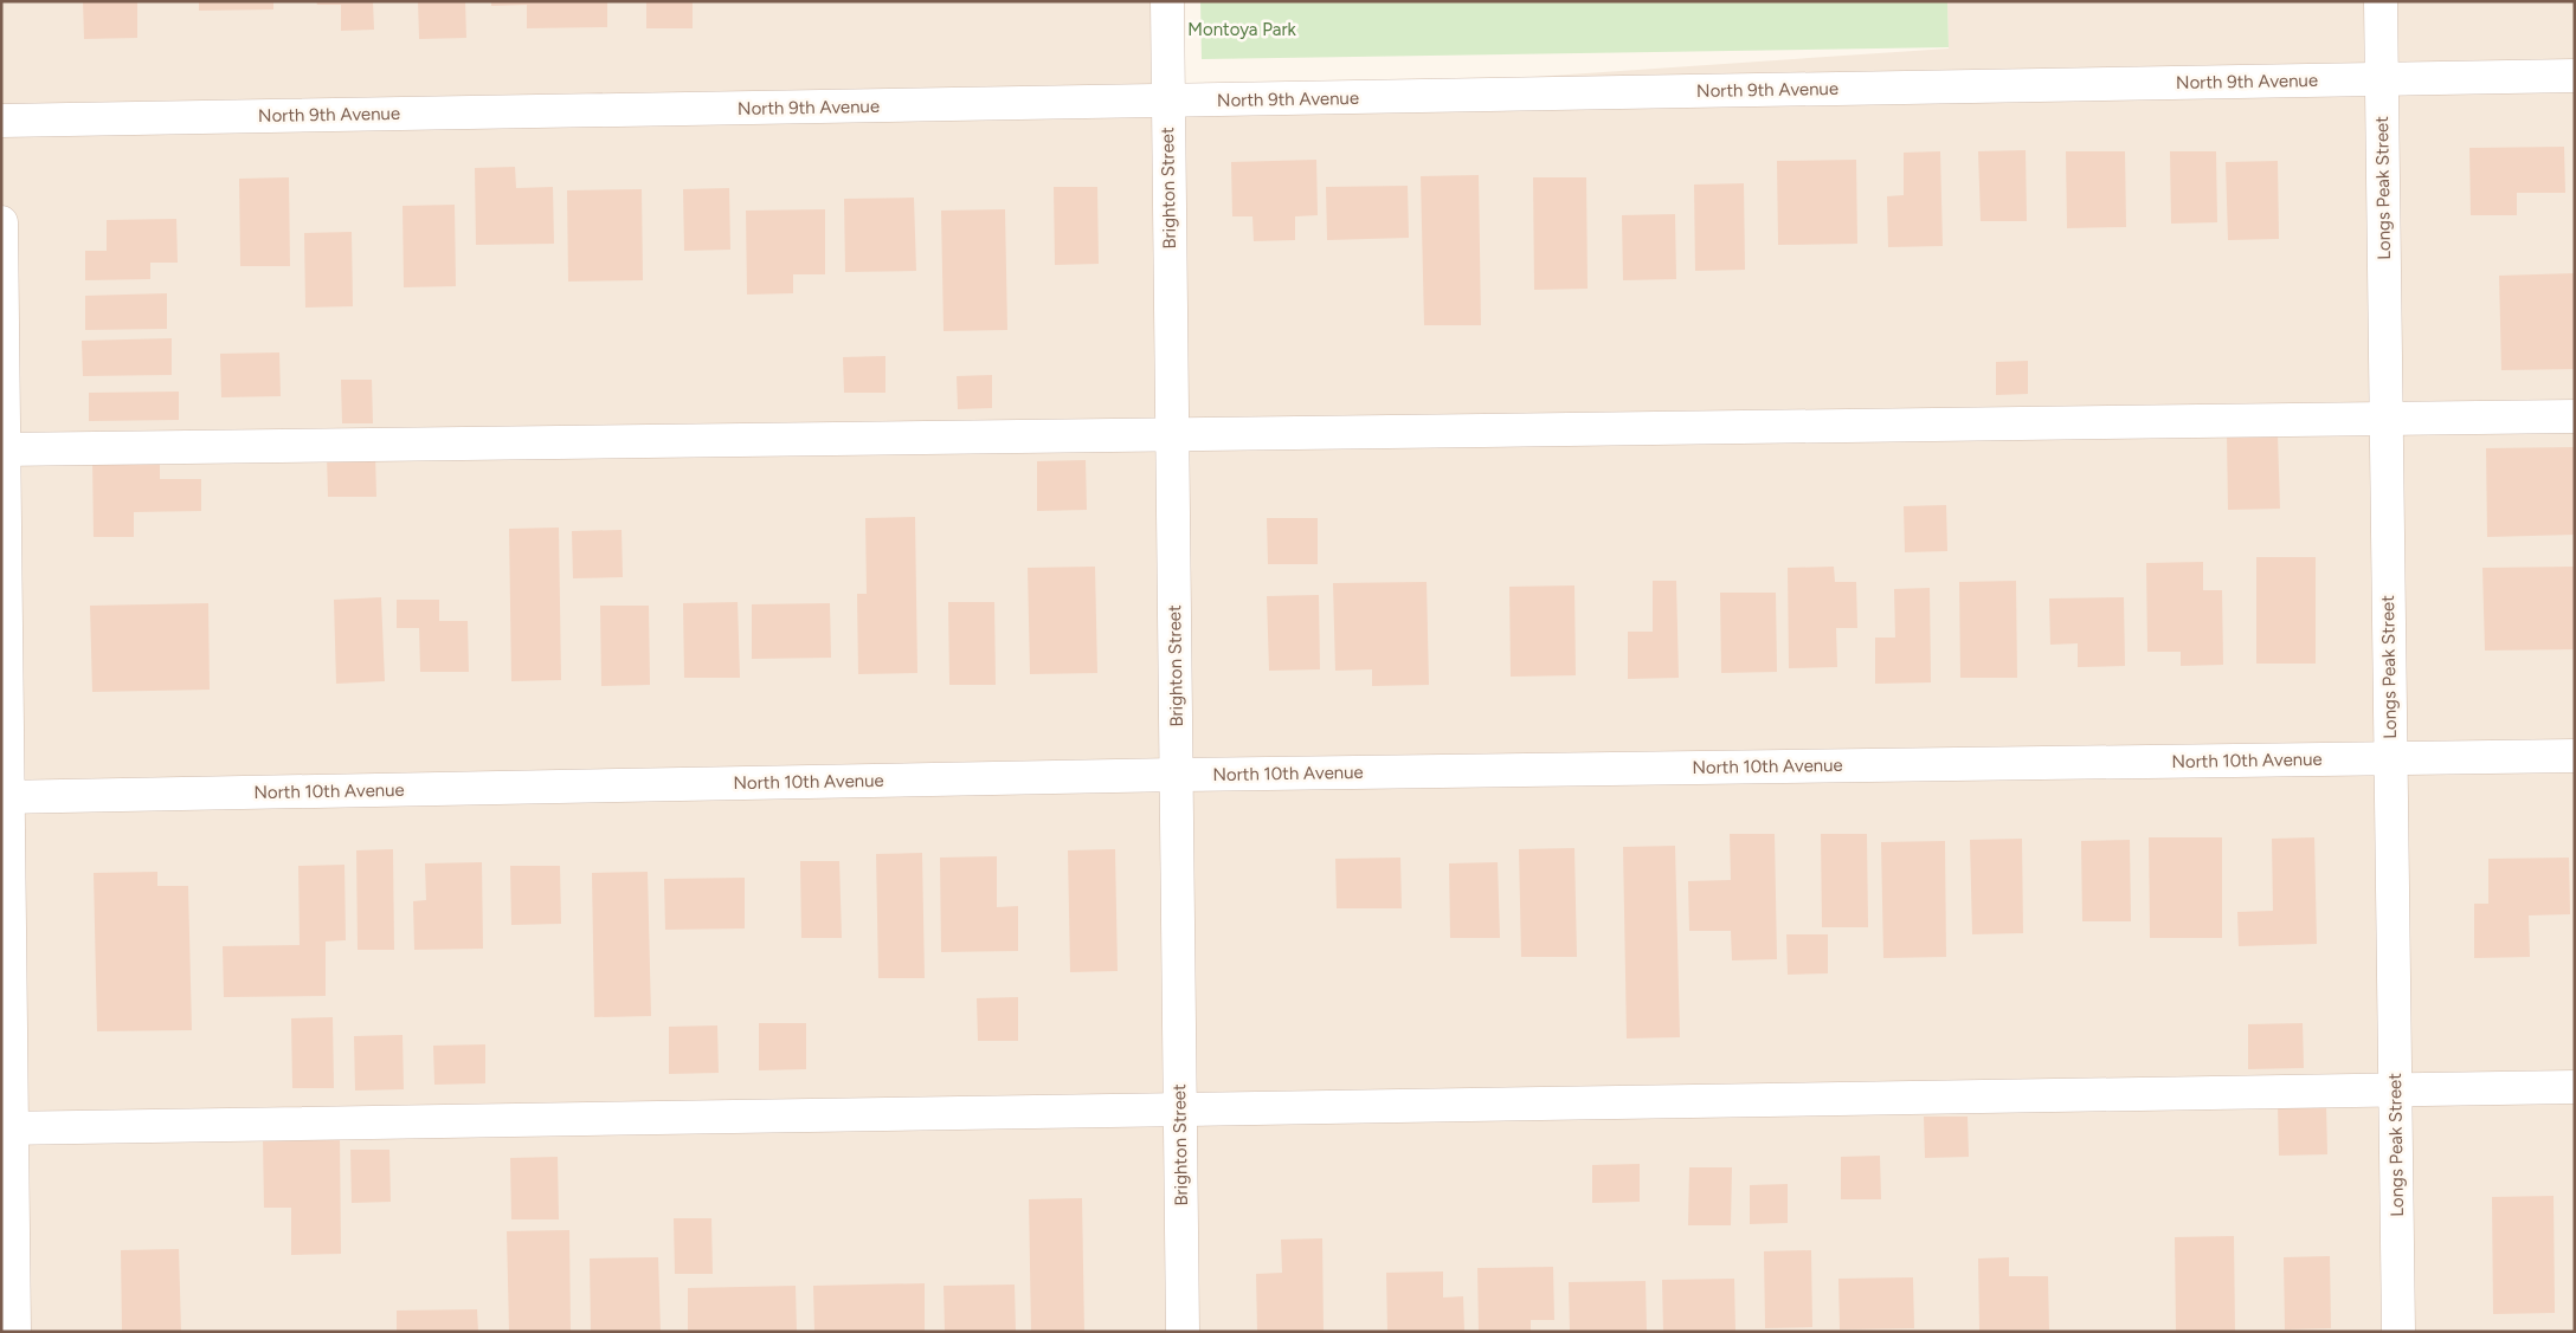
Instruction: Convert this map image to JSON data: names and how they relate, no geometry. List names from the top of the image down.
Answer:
{
  "streets": {
    "street": [
      "North 9th Avenue",
      "Brighton Street",
      "Longs Peak Street",
      "North 10th Avenue"
    ]
  },
  "crossings": [
    ["North 9th Avenue", "Brighton Street"],
    ["North 9th Avenue", "Longs Peak Street"],
    ["Brighton Street", "North 10th Avenue"],
    ["Longs Peak Street", "North 10th Avenue"]
  ],
  "parks": ["Montoya Park"]
}
